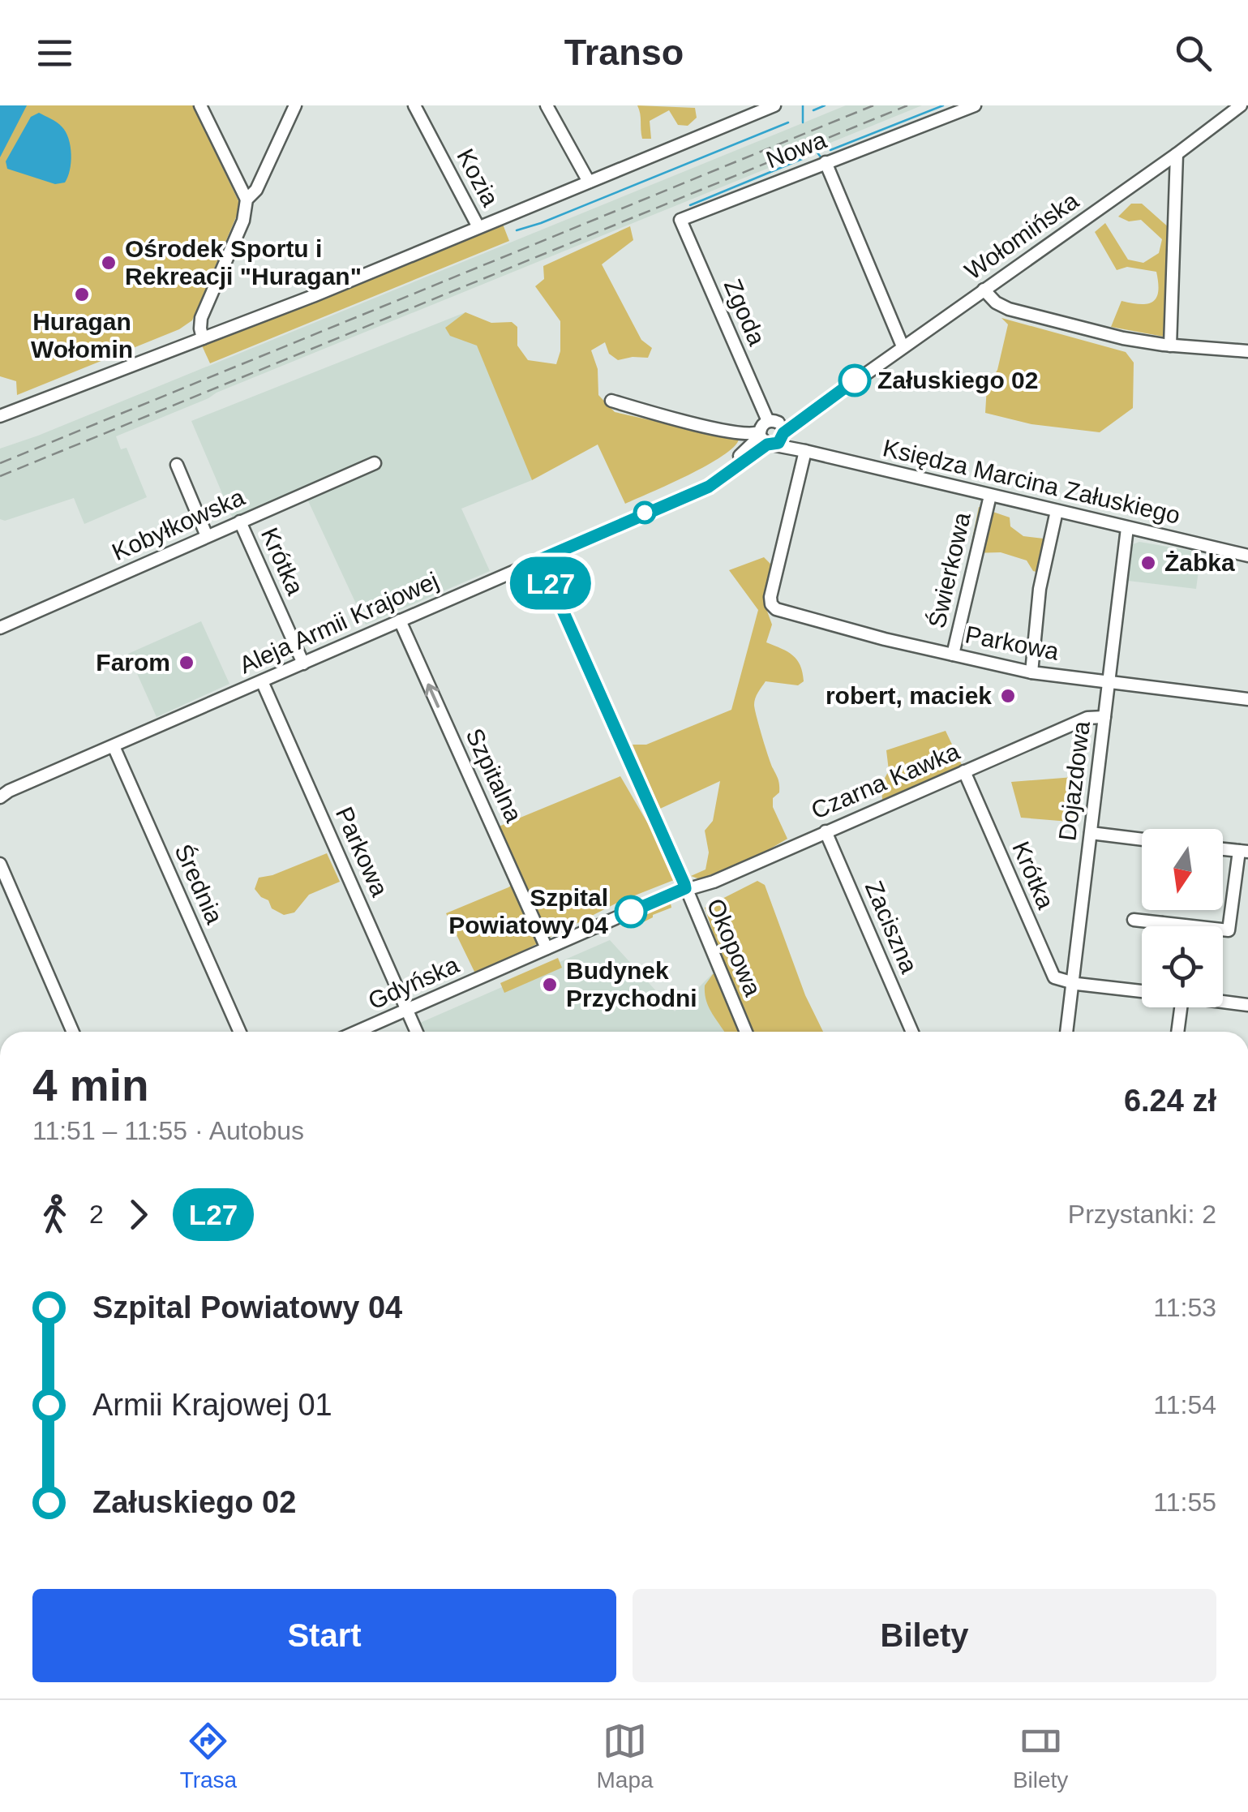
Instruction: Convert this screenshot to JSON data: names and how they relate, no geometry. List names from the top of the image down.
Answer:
{
  "streets": {
    "street": [
      "Nowa",
      "Kozia",
      "Wołomińska",
      "Zgoda",
      "Księdza Marcina Załuskiego",
      "Kobyłkowska",
      "Krótka",
      "Świerkowa",
      "Aleja Armii Krajowej",
      "Parkowa",
      "Szpitalna",
      "Czarna Kawka",
      "Dojazdowa",
      "Średnia",
      "Zaciszna",
      "Okopowa",
      "Gdyńska"
    ]
  },
  "crossings": [
    ["Nowa", "Zgoda"],
    ["Wołomińska", "Zgoda"],
    ["Wołomińska", "Księdza Marcina Załuskiego"],
    ["Wołomińska", "Aleja Armii Krajowej"],
    ["Zgoda", "Księdza Marcina Załuskiego"],
    ["Zgoda", "Aleja Armii Krajowej"],
    ["Księdza Marcina Załuskiego", "Świerkowa"],
    ["Księdza Marcina Załuskiego", "Aleja Armii Krajowej"],
    ["Księdza Marcina Załuskiego", "Parkowa"],
    ["Księdza Marcina Załuskiego", "Dojazdowa"],
    ["Kobyłkowska", "Krótka"],
    ["Krótka", "Aleja Armii Krajowej"],
    ["Krótka", "Czarna Kawka"],
    ["Krótka", "Dojazdowa"],
    ["Świerkowa", "Parkowa"],
    ["Aleja Armii Krajowej", "Parkowa"],
    ["Aleja Armii Krajowej", "Szpitalna"],
    ["Aleja Armii Krajowej", "Średnia"],
    ["Aleja Armii Krajowej", "Okopowa"],
    ["Parkowa", "Dojazdowa"],
    ["Parkowa", "Gdyńska"],
    ["Szpitalna", "Gdyńska"],
    ["Czarna Kawka", "Dojazdowa"],
    ["Czarna Kawka", "Zaciszna"],
    ["Czarna Kawka", "Okopowa"],
    ["Czarna Kawka", "Gdyńska"],
    ["Okopowa", "Gdyńska"]
  ],
  "one_way": ["Szpitalna"],
  "places": [
    "Ośrodek Sportu i Rekreacji \"Huragan\"",
    "Huragan Wołomin",
    "Załuskiego 02",
    "Żabka",
    "Farom",
    "robert, maciek",
    "Szpital Powiatowy 04",
    "Budynek Przychodni"
  ],
  "lines": ["bus line L27"],
  "north": "bottom",
  "page": {
    "header": "Transo",
    "on_map": "L27",
    "heading": ["4 min", "11:51 – 11:55 · Autobus", "6.24 zł"],
    "legs": ["2", "L27", "Przystanki: 2"],
    "list": [
      {
        "name": "Szpital Powiatowy 04",
        "value": "11:53"
      },
      {
        "name": "Armii Krajowej 01",
        "value": "11:54"
      },
      {
        "name": "Załuskiego 02",
        "value": "11:55"
      }
    ],
    "buttons": ["Start", "Bilety"],
    "tabs": ["Trasa", "Mapa", "Bilety"]
  }
}
